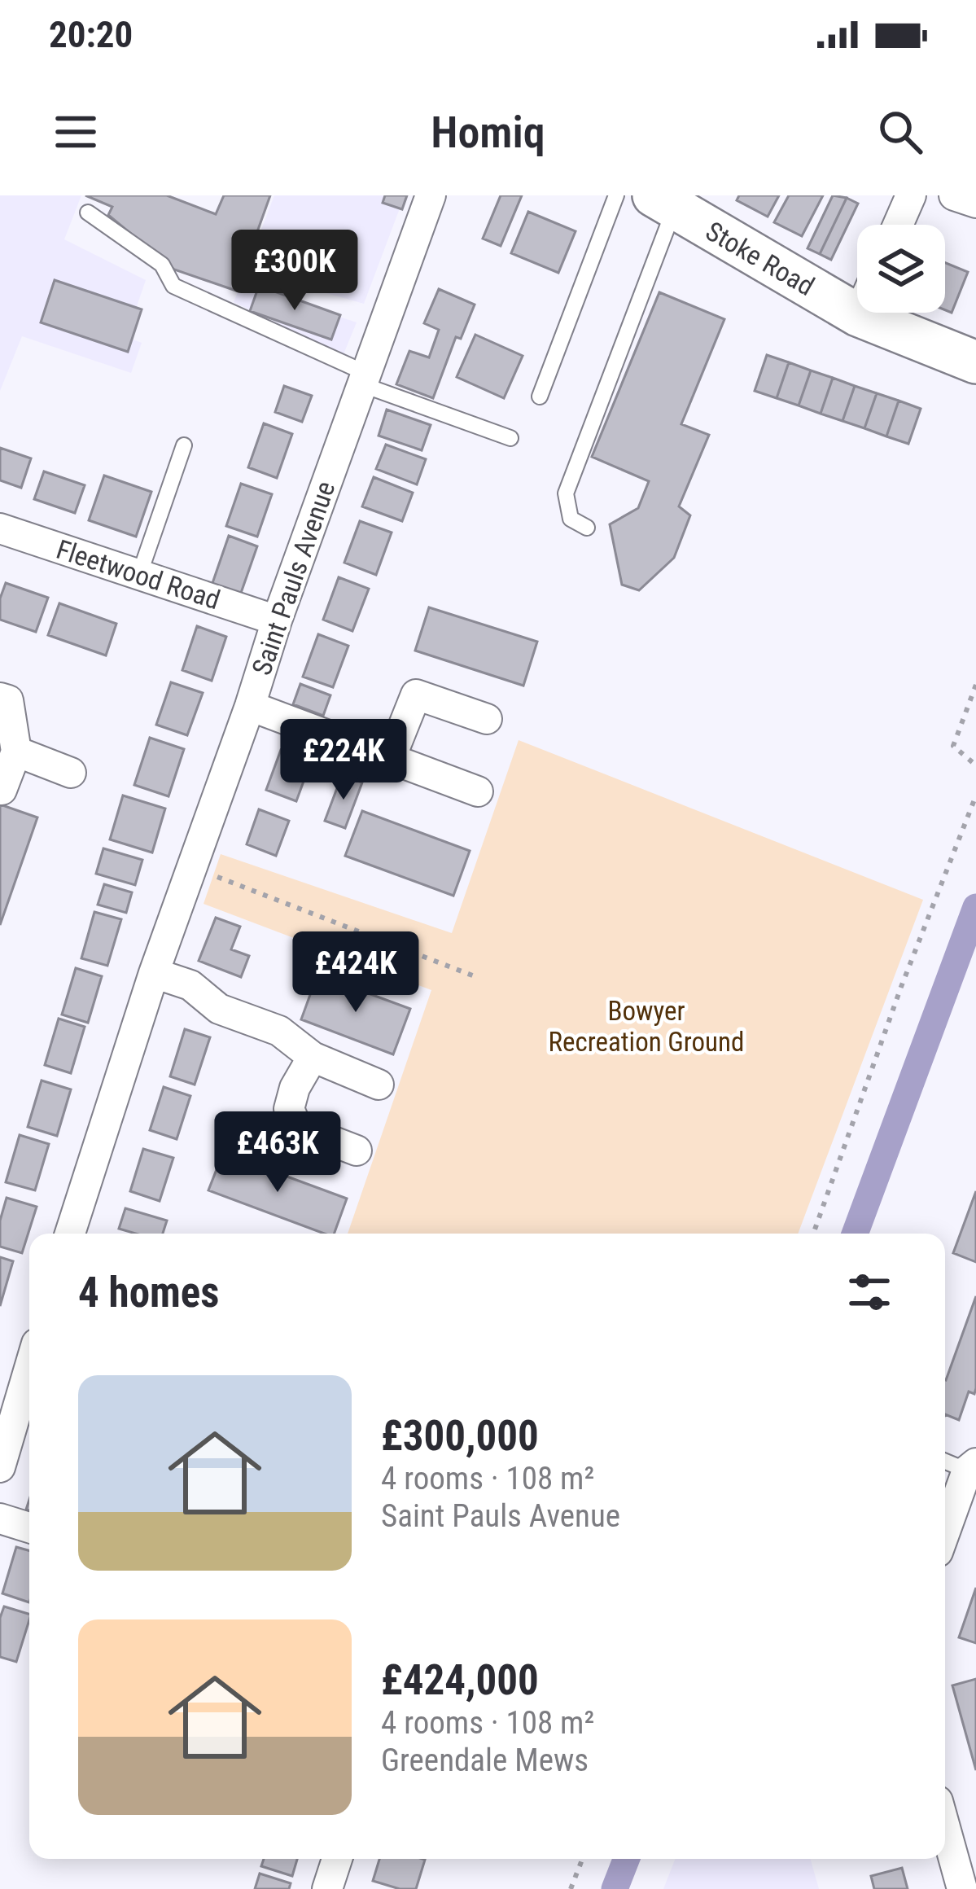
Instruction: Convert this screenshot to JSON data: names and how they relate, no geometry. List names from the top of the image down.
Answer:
{
  "streets": {
    "main road": ["Stoke Road"],
    "street": ["Fleetwood Road", "Saint Pauls Avenue"]
  },
  "crossings": [
    ["Fleetwood Road", "Saint Pauls Avenue"]
  ],
  "parks": ["Bowyer Recreation Ground"],
  "page": {
    "status": "20:20",
    "header": "Homiq",
    "price": [
      "£300K",
      "£224K",
      "£424K",
      "£463K"
    ],
    "heading": "4 homes",
    "list": [
      {
        "name": "£300,000",
        "note": "4 rooms · 108 m² · Saint Pauls Avenue"
      },
      {
        "name": "£424,000",
        "note": "4 rooms · 108 m² · Greendale Mews"
      }
    ]
  }
}
